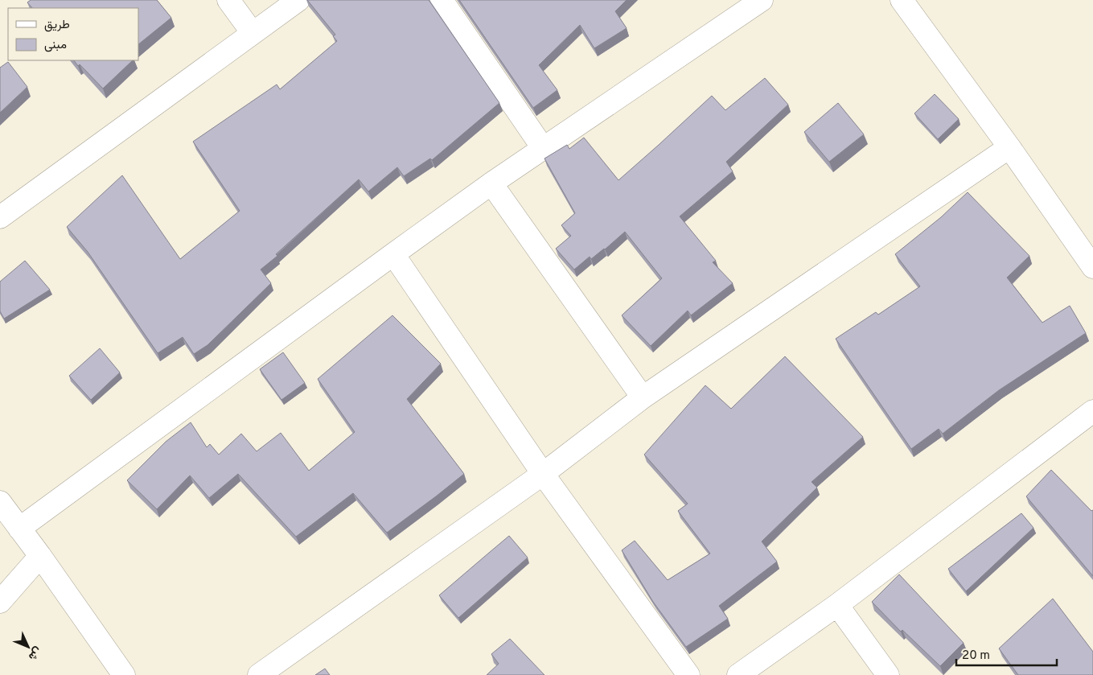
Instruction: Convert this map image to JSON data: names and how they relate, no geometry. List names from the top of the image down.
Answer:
{
  "legend": ["طريق", "مبنى"],
  "scale_bar": "20 m",
  "north": "bottom right"
}
